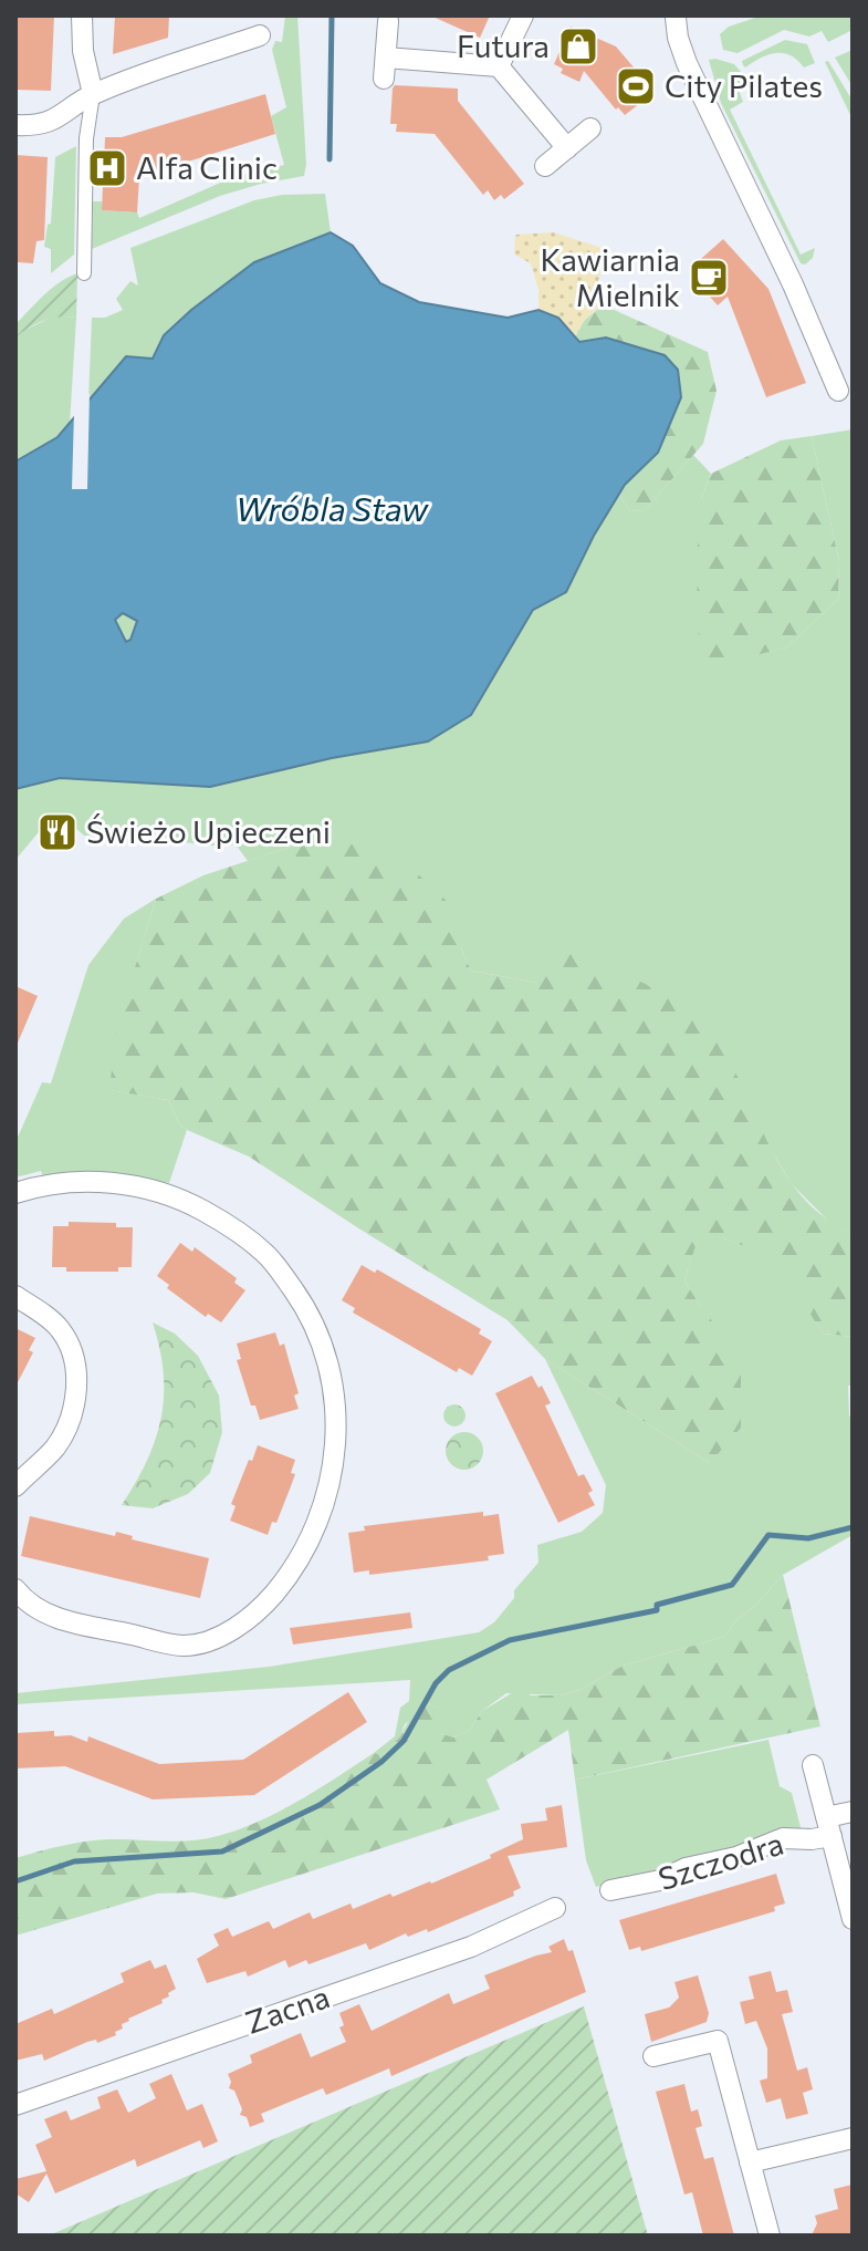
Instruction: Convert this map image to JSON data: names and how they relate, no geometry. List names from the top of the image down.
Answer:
{
  "streets": {
    "street": ["Szczodra", "Zacna"]
  },
  "water": ["Wróbla Staw"],
  "places": {
    "shop": ["Futura"],
    "sports": ["City Pilates"],
    "hospital": ["Alfa Clinic"],
    "cafe": ["Kawiarnia Mielnik"],
    "restaurant": ["Świeżo Upieczeni"]
  }
}
